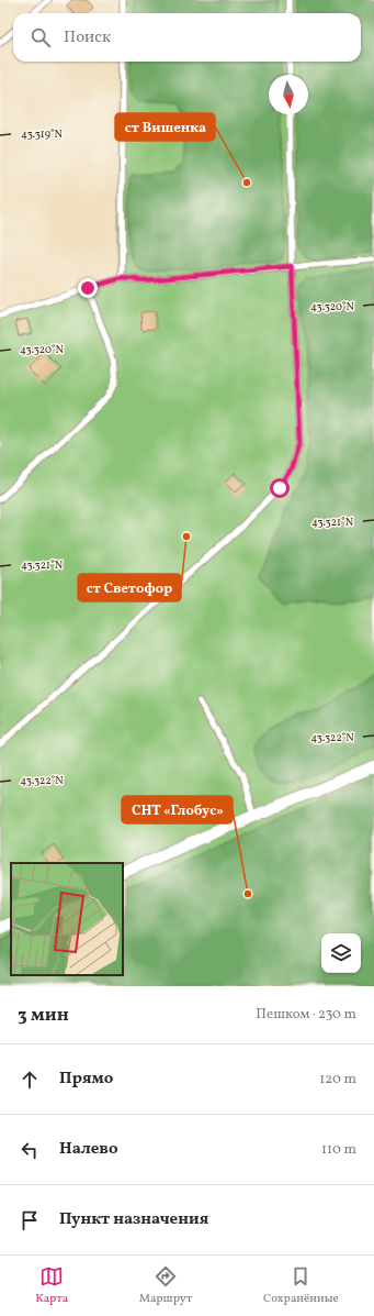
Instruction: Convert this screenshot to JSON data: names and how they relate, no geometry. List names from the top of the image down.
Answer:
{
  "places": ["ст Вишенка", "ст Светофор", "СНТ «Глобус»"],
  "north": "bottom",
  "page": {
    "search": "Поиск",
    "heading": ["3 мин", "Пешком · 230 m"],
    "list": [
      ["Прямо", "120 m"],
      ["Налево", "110 m"],
      "Пункт назначения"
    ],
    "nav": ["Карта", "Маршрут", "Сохранённые"]
  },
  "coordinates": [
    "43.319°N",
    "43.320°N",
    "43.321°N",
    "43.322°N"
  ]
}
